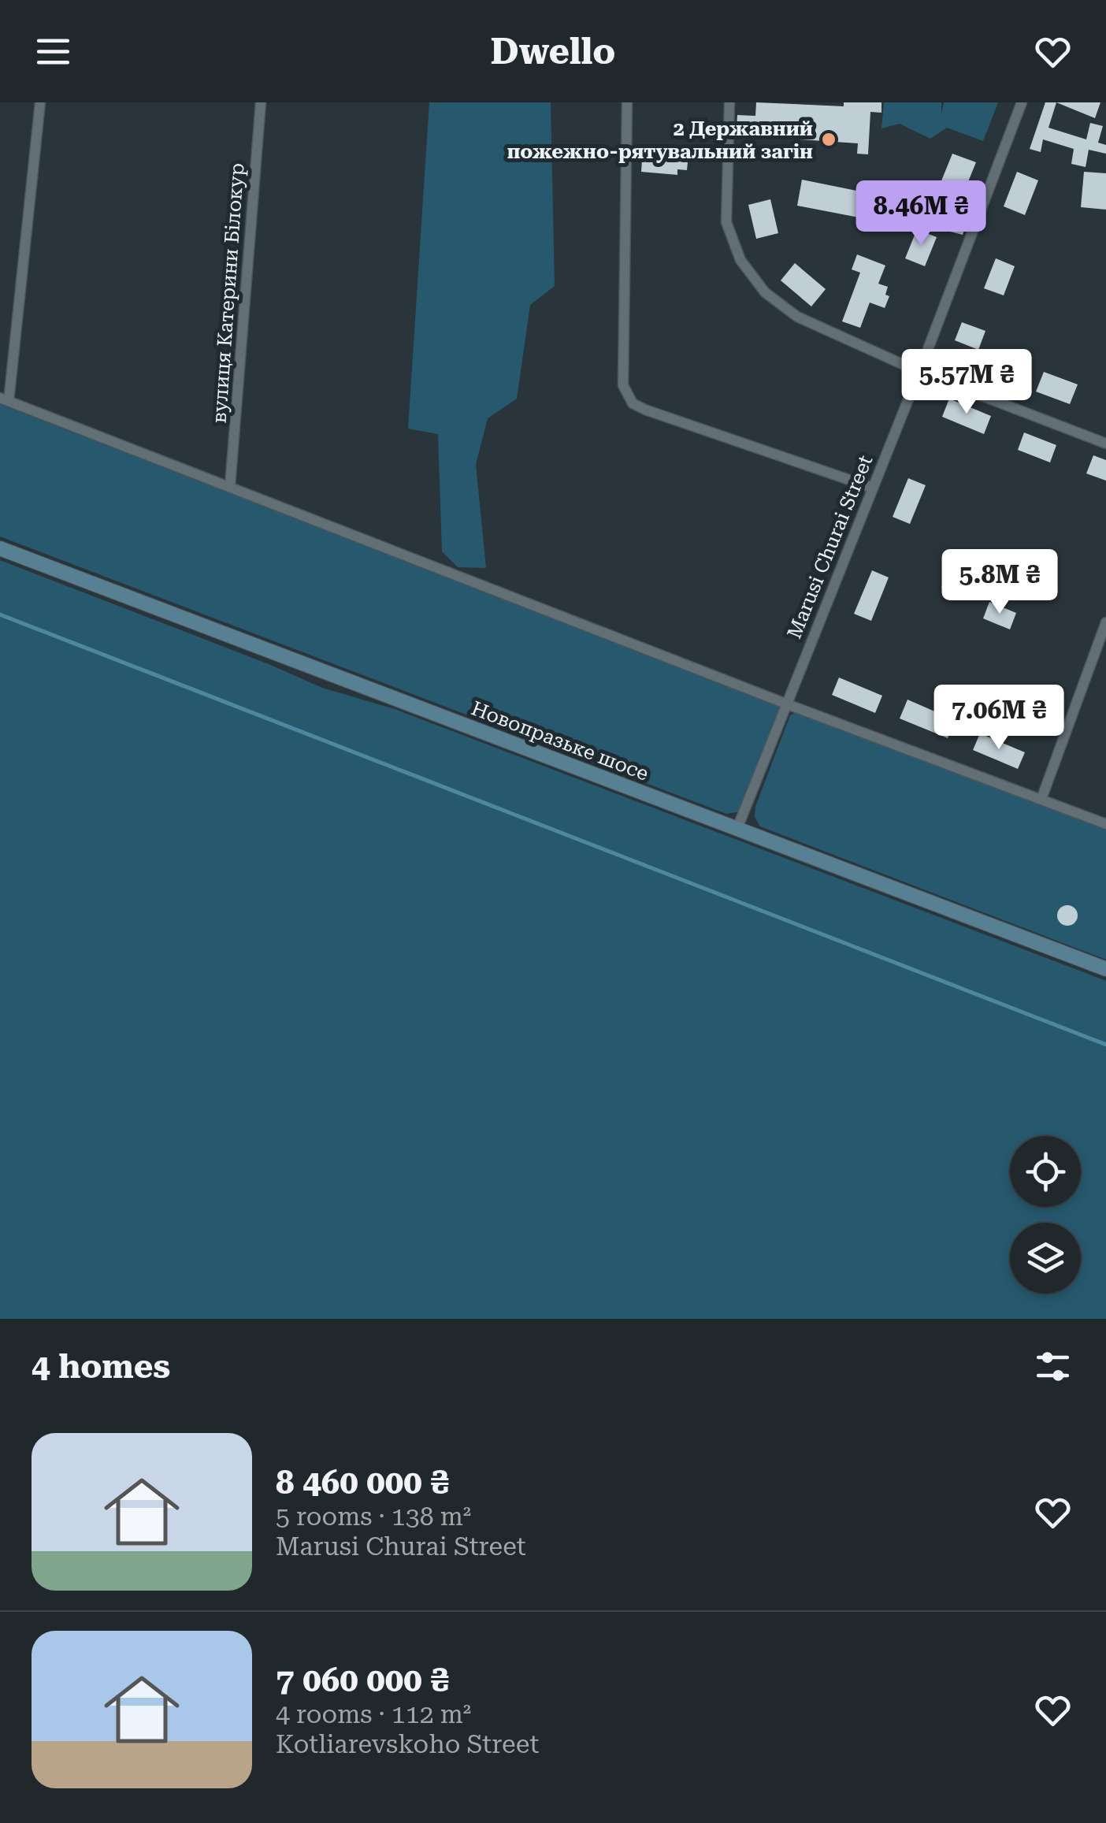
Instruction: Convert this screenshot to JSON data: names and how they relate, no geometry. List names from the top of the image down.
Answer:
{
  "streets": {
    "main road": ["Новопразьке шосе"],
    "street": ["вулиця Катерини Білокур", "Marusi Churai Street"]
  },
  "crossings": [
    ["Marusi Churai Street", "Новопразьке шосе"]
  ],
  "places": ["2 Державний пожежно-рятувальний загін"],
  "page": {
    "header": "Dwello",
    "price": [
      "8.46M ₴",
      "5.57M ₴",
      "5.8M ₴",
      "7.06M ₴"
    ],
    "heading": "4 homes",
    "list": [
      {
        "name": "8 460 000 ₴",
        "note": "5 rooms · 138 m² · Marusi Churai Street"
      },
      {
        "name": "7 060 000 ₴",
        "note": "4 rooms · 112 m² · Kotliarevskoho Street"
      }
    ]
  }
}
